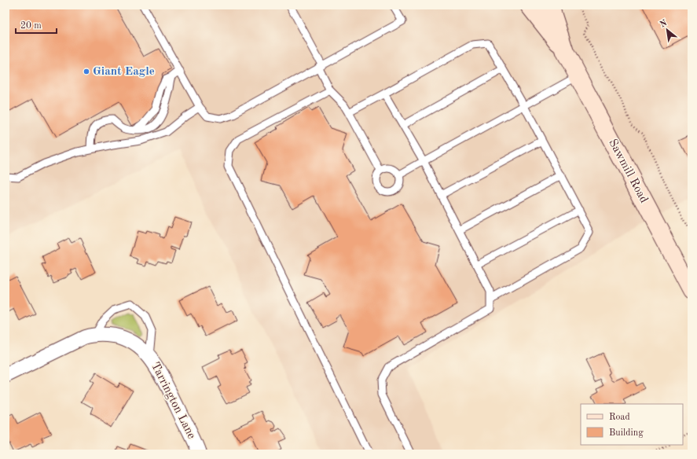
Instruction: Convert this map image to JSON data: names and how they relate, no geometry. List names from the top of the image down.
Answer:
{
  "streets": {
    "main road": ["Sawmill Road"],
    "street": ["Tarrington Lane"]
  },
  "places": ["Giant Eagle"],
  "legend": ["Road", "Building"],
  "scale_bar": "20 m",
  "north": "top left"
}
